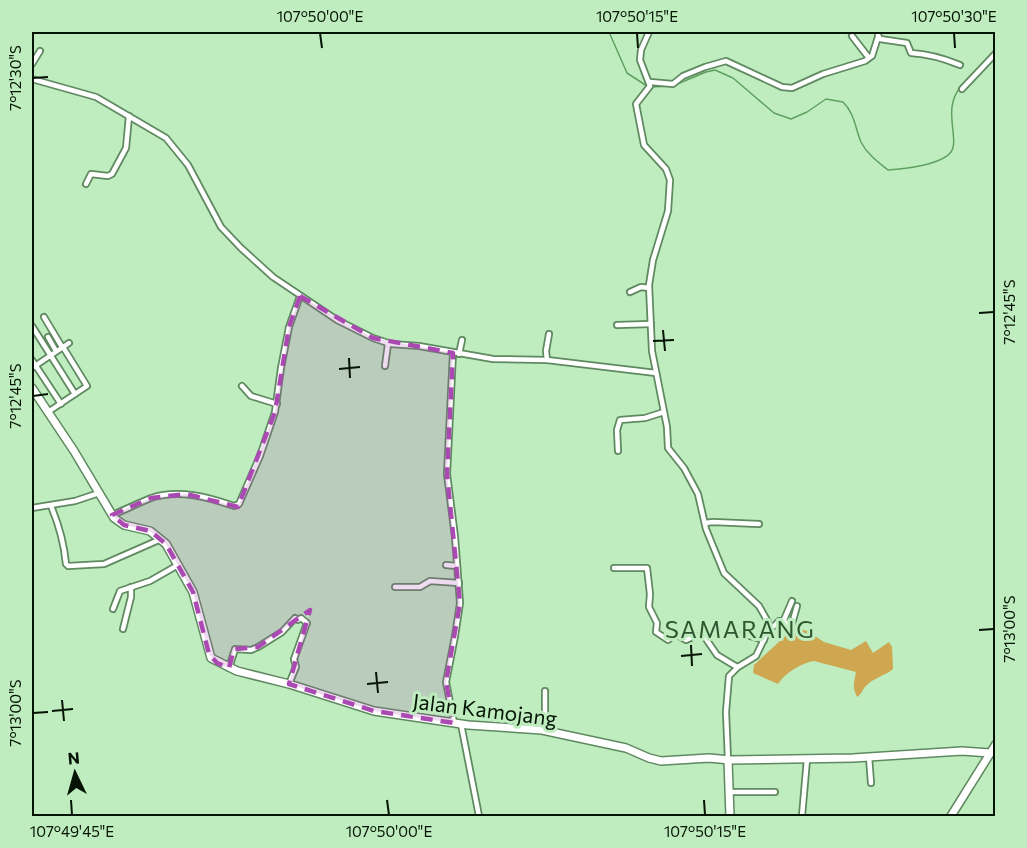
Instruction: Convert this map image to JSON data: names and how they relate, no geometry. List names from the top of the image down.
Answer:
{
  "streets": {
    "main road": ["Jalan Kamojang"]
  },
  "districts": ["SAMARANG"],
  "north": "top",
  "coordinates": [
    "107°50'00\"E",
    "107°50'15\"E",
    "107°50'30\"E",
    "7°12'30\"S",
    "7°12'45\"S",
    "7°13'00\"S",
    "107°49'45\"E"
  ]
}
